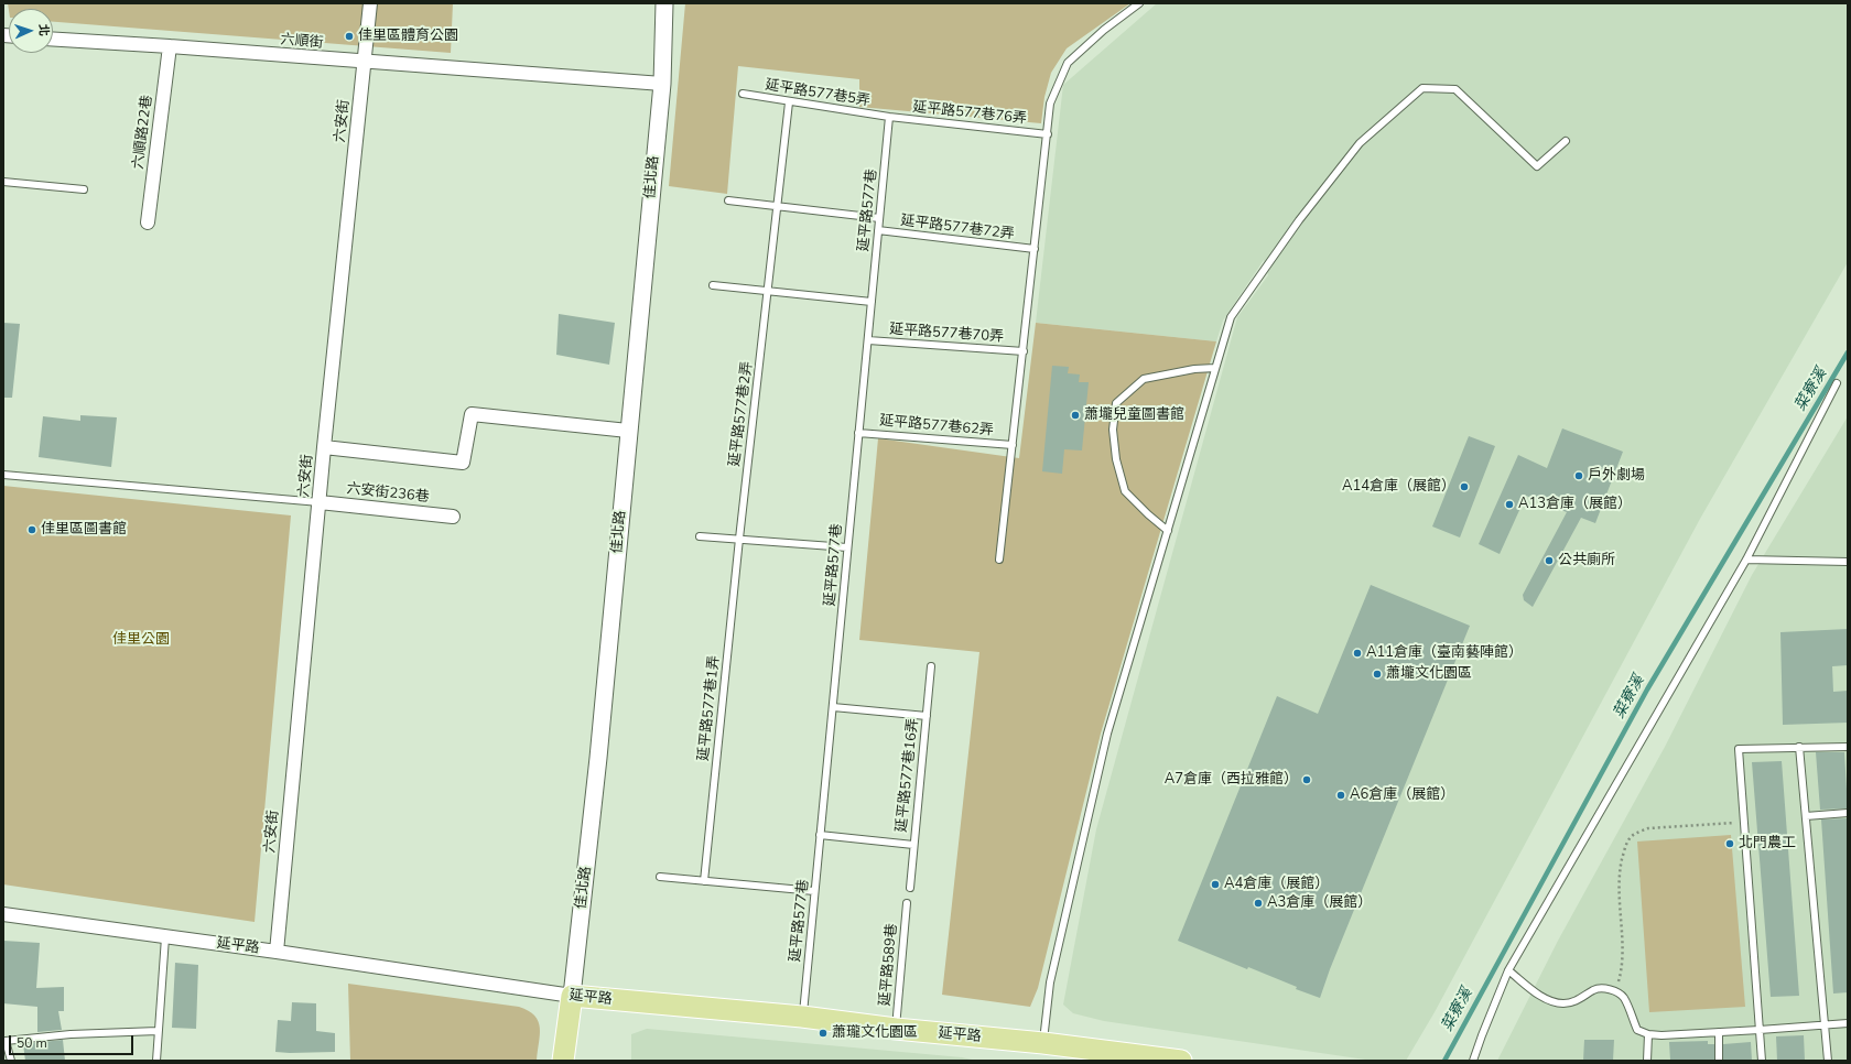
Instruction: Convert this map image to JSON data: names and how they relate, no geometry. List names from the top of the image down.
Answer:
{
  "streets": {
    "main road": ["佳北路", "延平路"],
    "street": [
      "六順街",
      "六安街",
      "六順路22巷",
      "六安街236巷"
    ],
    "lane": [
      "延平路577巷5弄",
      "延平路577巷76弄",
      "延平路577巷",
      "延平路577巷72弄",
      "延平路577巷70弄",
      "延平路577巷2弄",
      "延平路577巷62弄",
      "延平路577巷1弄",
      "延平路577巷16弄",
      "延平路589巷"
    ]
  },
  "crossings": [
    ["六順街", "六安街"],
    ["六順街", "六順路22巷"],
    ["六順街", "佳北路"],
    ["延平路577巷5弄", "延平路577巷76弄"],
    ["延平路577巷5弄", "延平路577巷"],
    ["延平路577巷5弄", "延平路577巷2弄"],
    ["延平路577巷76弄", "延平路577巷"],
    ["六安街", "六安街236巷"],
    ["六安街", "延平路"],
    ["佳北路", "延平路"],
    ["延平路577巷", "延平路577巷72弄"],
    ["延平路577巷", "延平路577巷70弄"],
    ["延平路577巷", "延平路577巷62弄"],
    ["延平路577巷", "延平路"],
    ["延平路577巷2弄", "延平路577巷1弄"],
    ["延平路", "延平路589巷"]
  ],
  "water": ["菜寮溪"],
  "parks": ["佳里公園"],
  "places": [
    "佳里區體育公園",
    "蕭壠兒童圖書館",
    "戶外劇場",
    "A14倉庫（展館）",
    "A13倉庫（展館）",
    "佳里區圖書館",
    "公共廁所",
    "A11倉庫（臺南藝陣館）",
    "蕭壠文化園區",
    "A7倉庫（西拉雅館）",
    "A6倉庫（展館）",
    "北門農工",
    "A4倉庫（展館）",
    "A3倉庫（展館）",
    "蕭瓏文化園區"
  ],
  "scale_bar": "50 m",
  "north": "right"
}
